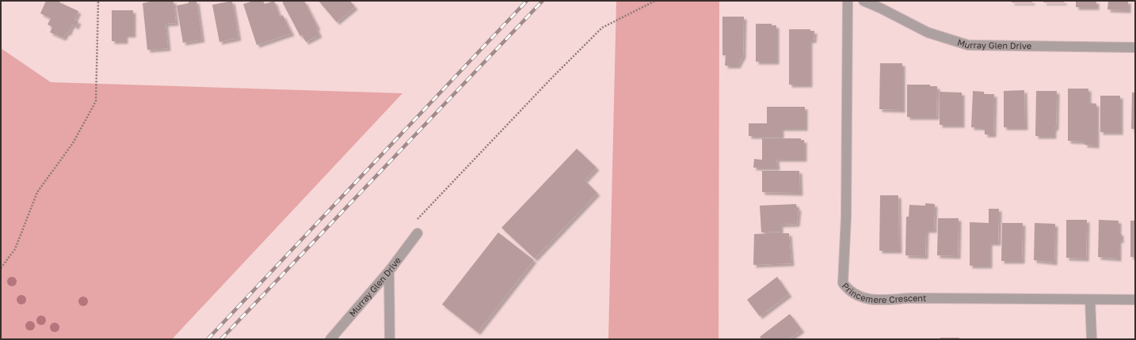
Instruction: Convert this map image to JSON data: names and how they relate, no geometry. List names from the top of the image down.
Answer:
{
  "streets": {
    "street": ["Murray Glen Drive", "Princemere Crescent"]
  }
}
